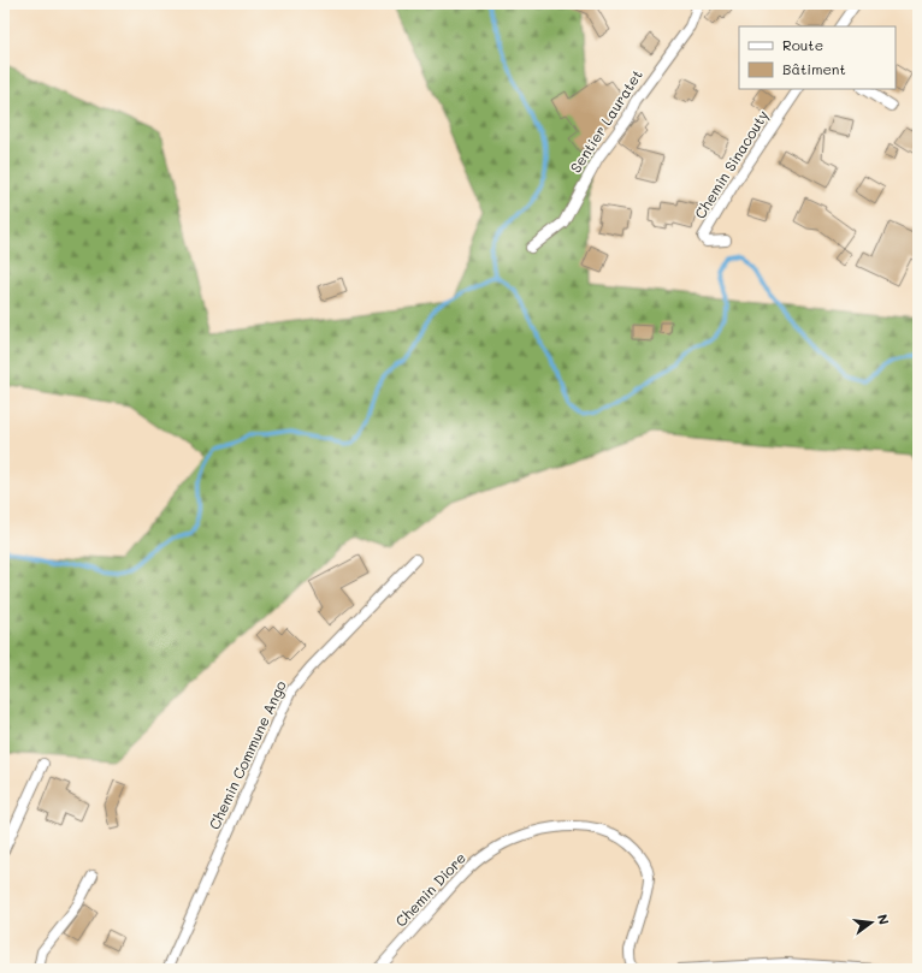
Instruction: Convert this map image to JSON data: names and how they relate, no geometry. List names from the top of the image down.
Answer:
{
  "streets": {
    "street": [
      "Sentier Lauratet",
      "Chemin Sinacouty",
      "Chemin Commune Ango",
      "Chemin Diore"
    ]
  },
  "legend": ["Route", "Bâtiment"],
  "north": "right"
}
